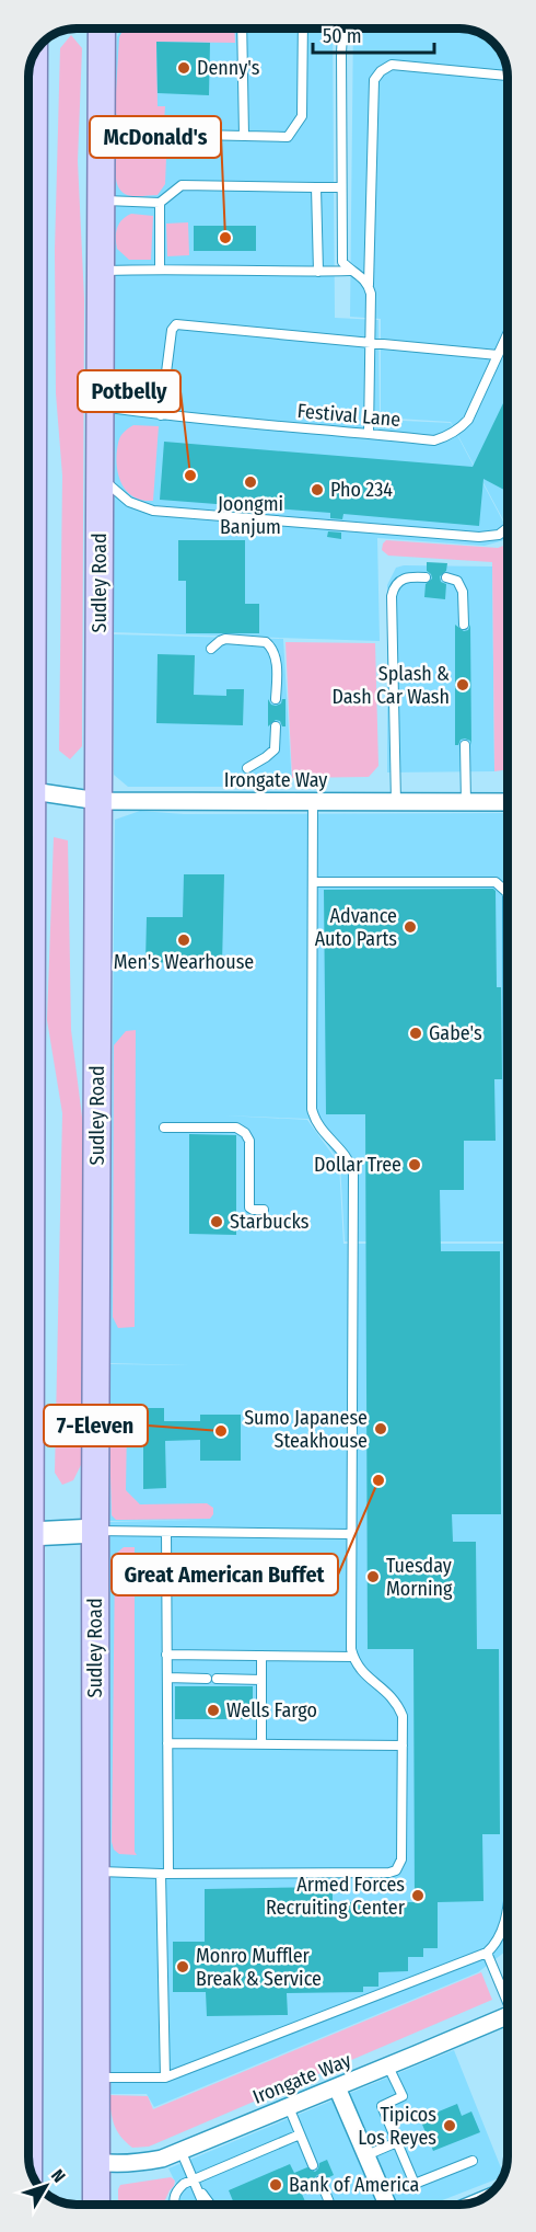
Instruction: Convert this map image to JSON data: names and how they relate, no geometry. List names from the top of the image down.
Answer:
{
  "streets": {
    "main road": ["Sudley Road"],
    "street": ["Irongate Way"],
    "lane": ["Festival Lane"]
  },
  "crossings": [
    ["Festival Lane", "Sudley Road"],
    ["Sudley Road", "Irongate Way"]
  ],
  "places": [
    "Denny's",
    "McDonald's",
    "Potbelly",
    "Joongmi Banjum",
    "Pho 234",
    "Splash & Dash Car Wash",
    "Advance Auto Parts",
    "Men's Wearhouse",
    "Gabe's",
    "Dollar Tree",
    "Starbucks",
    "Sumo Japanese Steakhouse",
    "7-Eleven",
    "Great American Buffet",
    "Tuesday Morning",
    "Wells Fargo",
    "Armed Forces Recruiting Center",
    "Monro Muffler Break & Service",
    "Tipicos Los Reyes",
    "Bank of America"
  ],
  "scale_bar": "50 m",
  "north": "top right"
}
